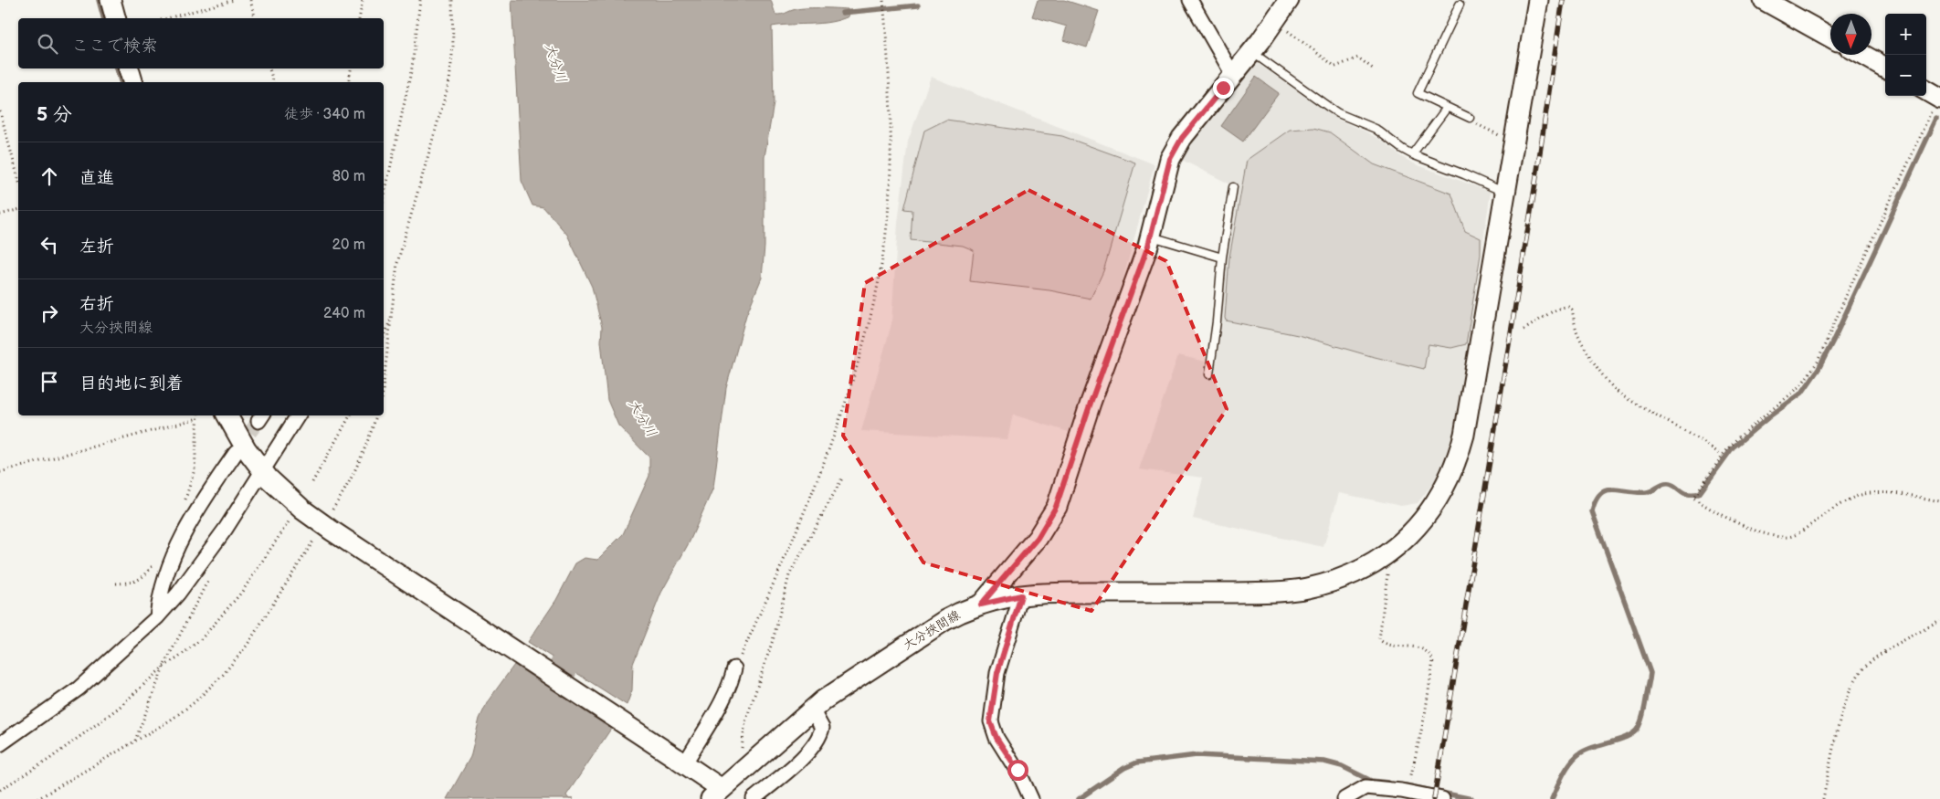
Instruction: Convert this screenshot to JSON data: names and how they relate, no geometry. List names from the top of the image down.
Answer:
{
  "streets": {
    "street": ["大分挾間線"]
  },
  "water": ["大分川"],
  "north": "bottom",
  "page": {
    "map_buttons": ["+", "−"],
    "search": "ここで検索",
    "heading": ["5 分", "徒歩 · 340 m"],
    "list": [
      ["直進", "80 m"],
      ["左折", "20 m"],
      ["右折", "大分挾間線", "240 m"],
      "目的地に到着"
    ]
  }
}
